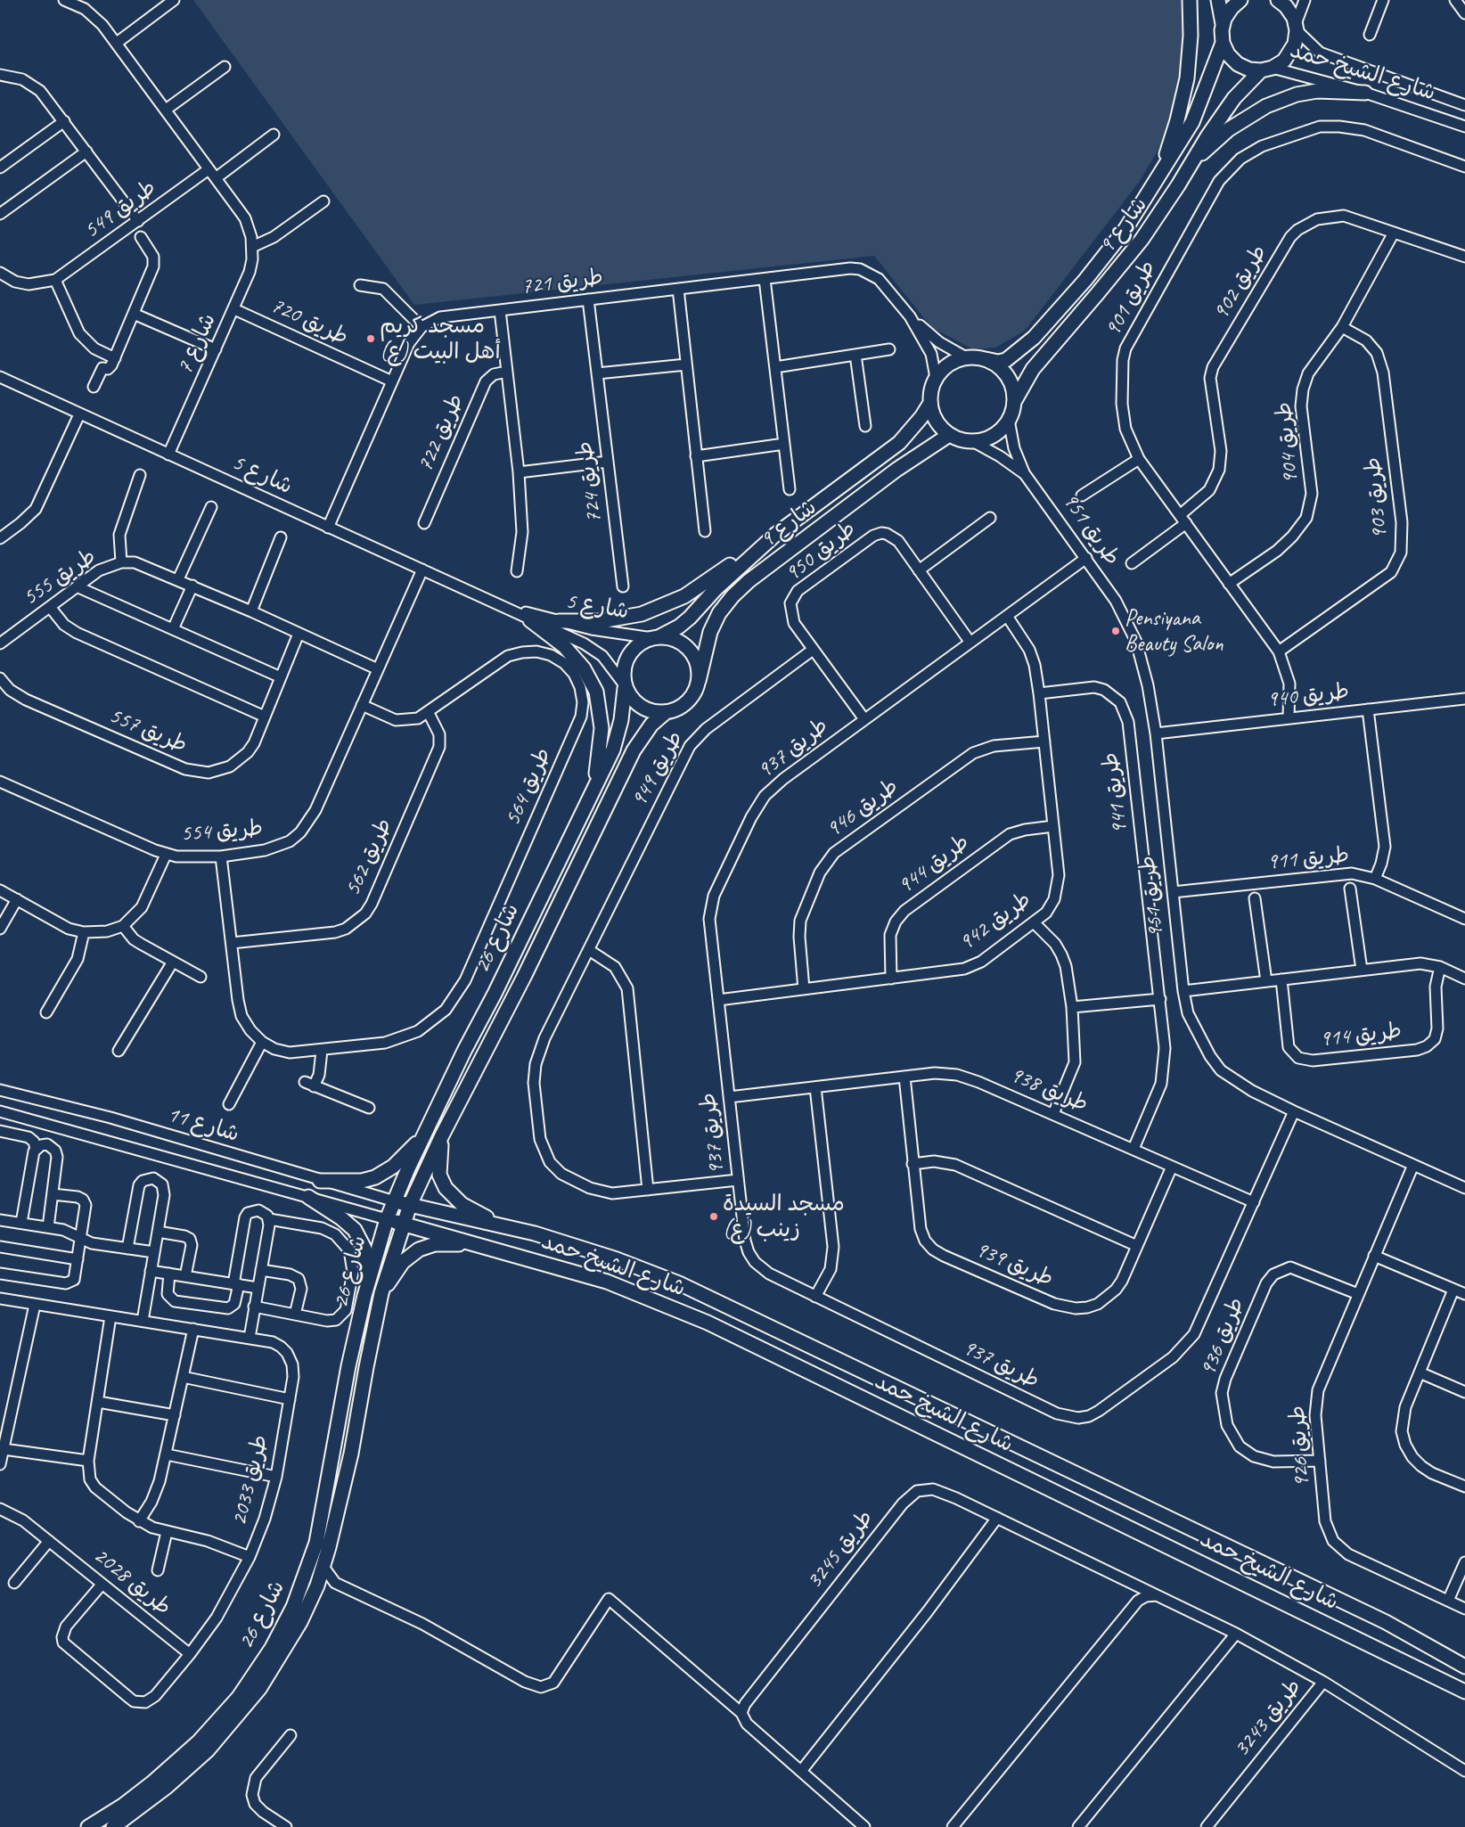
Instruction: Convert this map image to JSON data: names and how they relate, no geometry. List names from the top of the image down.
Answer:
{
  "streets": {
    "main road": ["شارع الشيخ حمد", "شارع 9", "شارع 26"],
    "street": [
      "طريق 549",
      "طريق 721",
      "طريق 902",
      "طريق 901",
      "طريق 720",
      "شارع 7",
      "طريق 722",
      "طريق 904",
      "شارع 5",
      "طريق 724",
      "طريق 903",
      "طريق 951",
      "طريق 950",
      "طريق 555",
      "طريق 940",
      "طريق 557",
      "طريق 937",
      "طريق 949",
      "طريق 564",
      "طريق 941",
      "طريق 946",
      "طريق 554",
      "طريق 562",
      "طريق 911",
      "طريق 944",
      "طريق 942",
      "طريق 914",
      "طريق 938",
      "شارع 11",
      "طريق 939",
      "طريق 936",
      "طريق 926",
      "طريق 2033",
      "طريق 3245",
      "طريق 2028",
      "طريق 3243"
    ]
  },
  "crossings": [
    ["شارع الشيخ حمد", "شارع 9"],
    ["شارع الشيخ حمد", "شارع 26"],
    ["شارع الشيخ حمد", "شارع 11"],
    ["طريق 549", "شارع 7"],
    ["شارع 9", "طريق 721"],
    ["شارع 9", "شارع 5"],
    ["شارع 9", "طريق 951"],
    ["شارع 9", "شارع 26"],
    ["طريق 721", "طريق 720"],
    ["طريق 721", "شارع 5"],
    ["طريق 721", "طريق 724"],
    ["طريق 721", "طريق 951"],
    ["طريق 902", "طريق 901"],
    ["طريق 902", "طريق 904"],
    ["طريق 901", "طريق 904"],
    ["طريق 901", "طريق 903"],
    ["طريق 901", "طريق 940"],
    ["طريق 720", "شارع 7"],
    ["شارع 7", "شارع 5"],
    ["طريق 904", "طريق 903"],
    ["شارع 5", "طريق 554"],
    ["شارع 5", "شارع 26"],
    ["طريق 951", "طريق 940"],
    ["طريق 951", "طريق 937"],
    ["طريق 951", "طريق 911"],
    ["طريق 951", "طريق 926"],
    ["طريق 950", "طريق 937"],
    ["طريق 950", "طريق 949"],
    ["طريق 555", "طريق 557"],
    ["طريق 555", "طريق 554"],
    ["طريق 937", "طريق 949"],
    ["طريق 937", "طريق 942"],
    ["طريق 937", "طريق 938"],
    ["طريق 564", "طريق 554"],
    ["طريق 564", "طريق 562"],
    ["طريق 941", "طريق 942"],
    ["طريق 941", "طريق 938"],
    ["طريق 946", "طريق 942"],
    ["طريق 944", "طريق 942"],
    ["شارع 26", "شارع 11"],
    ["طريق 938", "طريق 939"],
    ["طريق 936", "طريق 926"],
    ["طريق 2033", "طريق 2028"],
    ["طريق 3245", "طريق 3243"]
  ],
  "places": ["مسجد كريم أهل البيت (ع)", "Pensiyana Beauty Salon", "مسجد السيدة زينب (ع)"]
}
